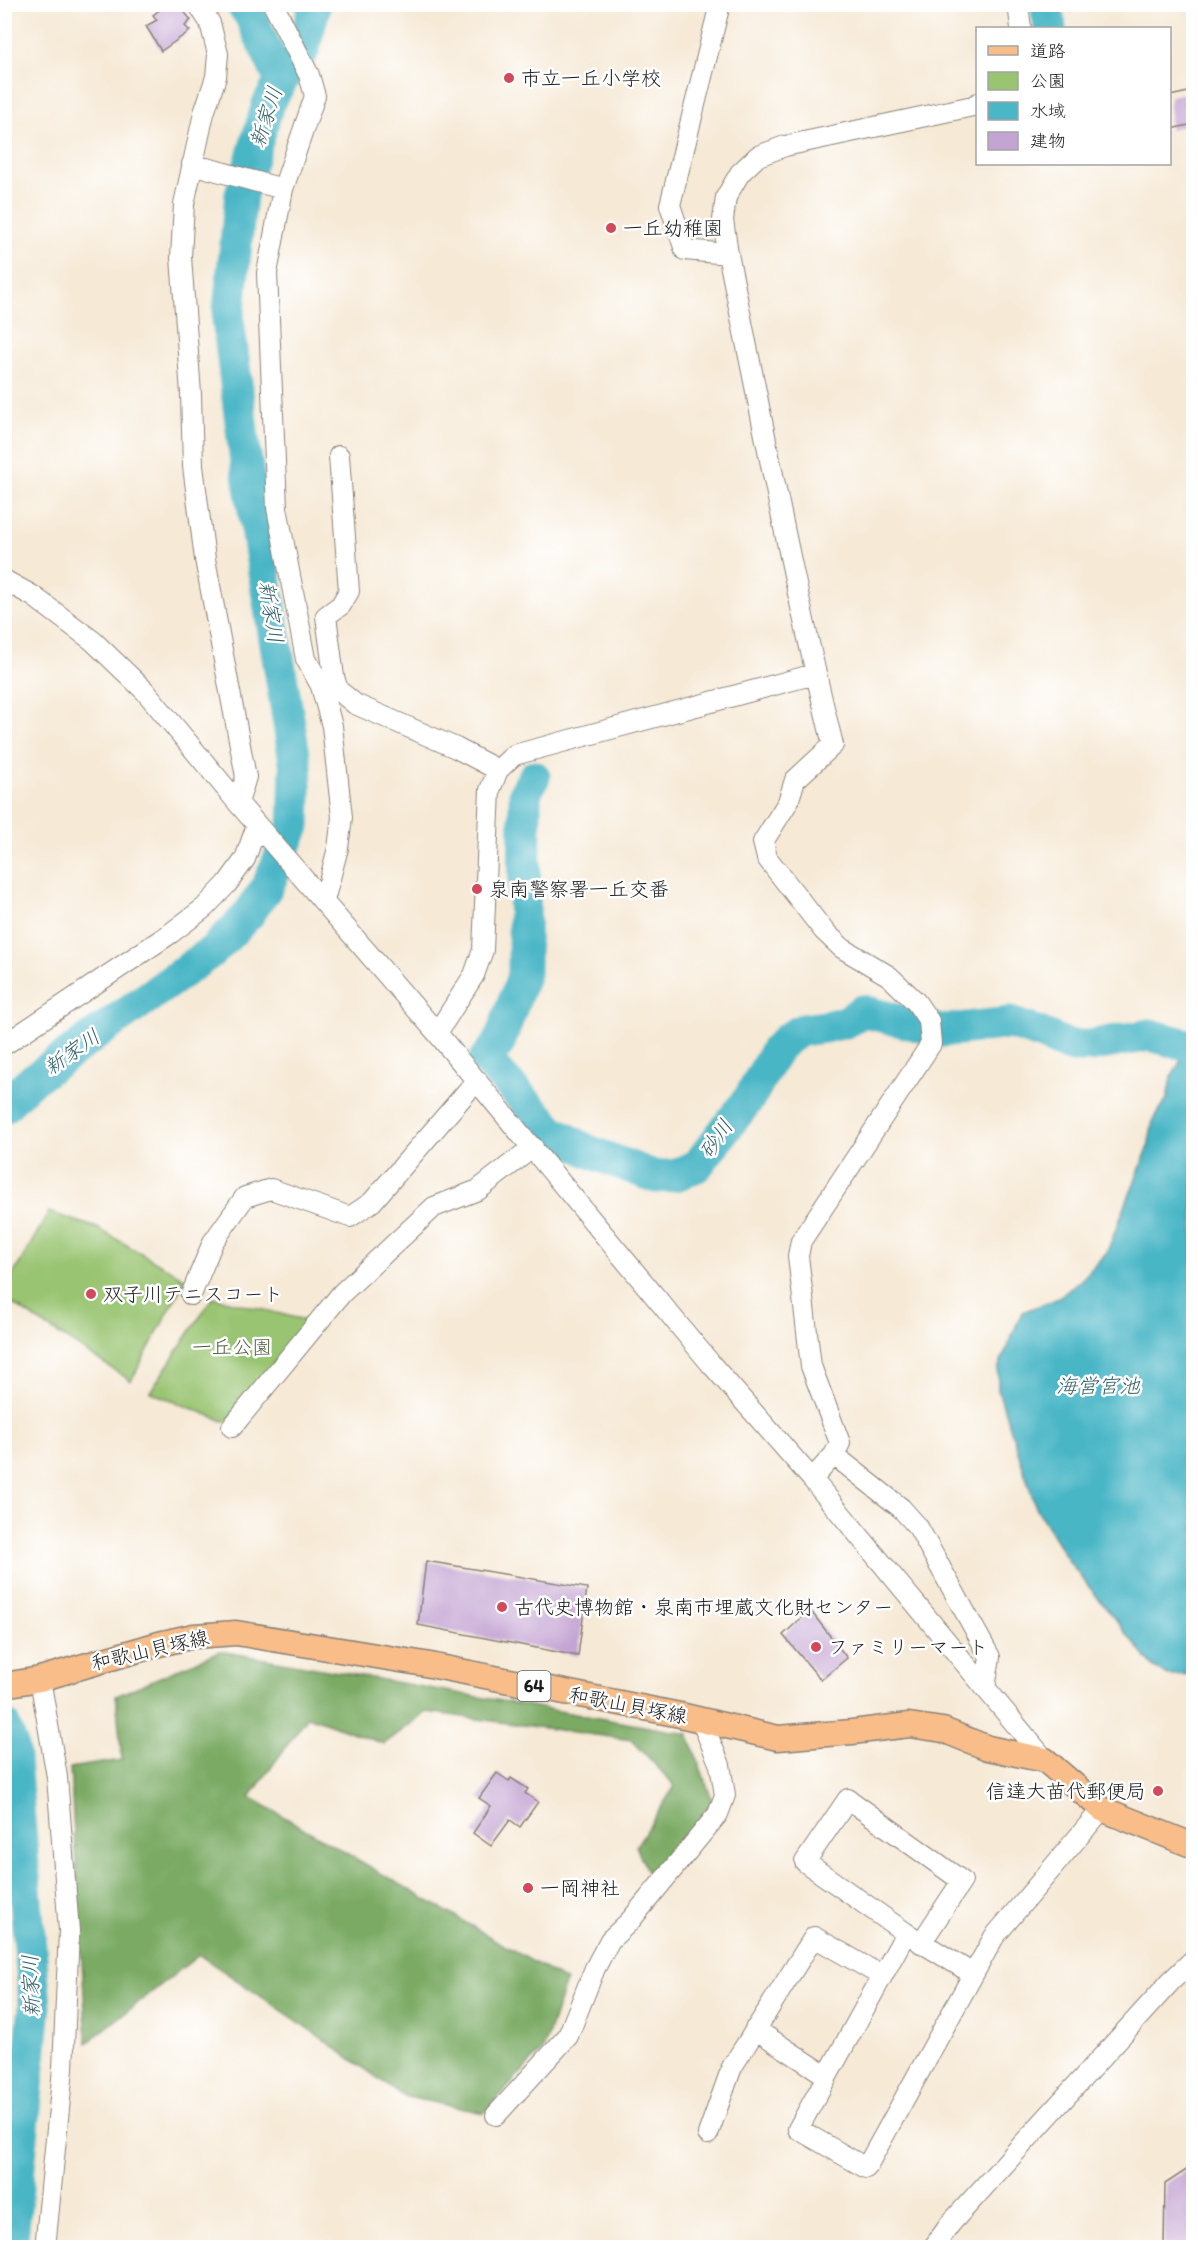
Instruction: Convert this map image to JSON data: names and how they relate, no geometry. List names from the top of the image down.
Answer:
{
  "streets": {
    "main road": ["和歌山貝塚線", "64"]
  },
  "water": ["新家川", "砂川", "海営宮池"],
  "parks": ["一丘公園"],
  "places": [
    "市立一丘小学校",
    "一丘幼稚園",
    "泉南警察署一丘交番",
    "双子川テニスコート",
    "古代史博物館・泉南市埋蔵文化財センター",
    "ファミリーマート",
    "信達大苗代郵便局",
    "一岡神社"
  ],
  "legend": [
    "道路",
    "公園",
    "水域",
    "建物"
  ]
}
